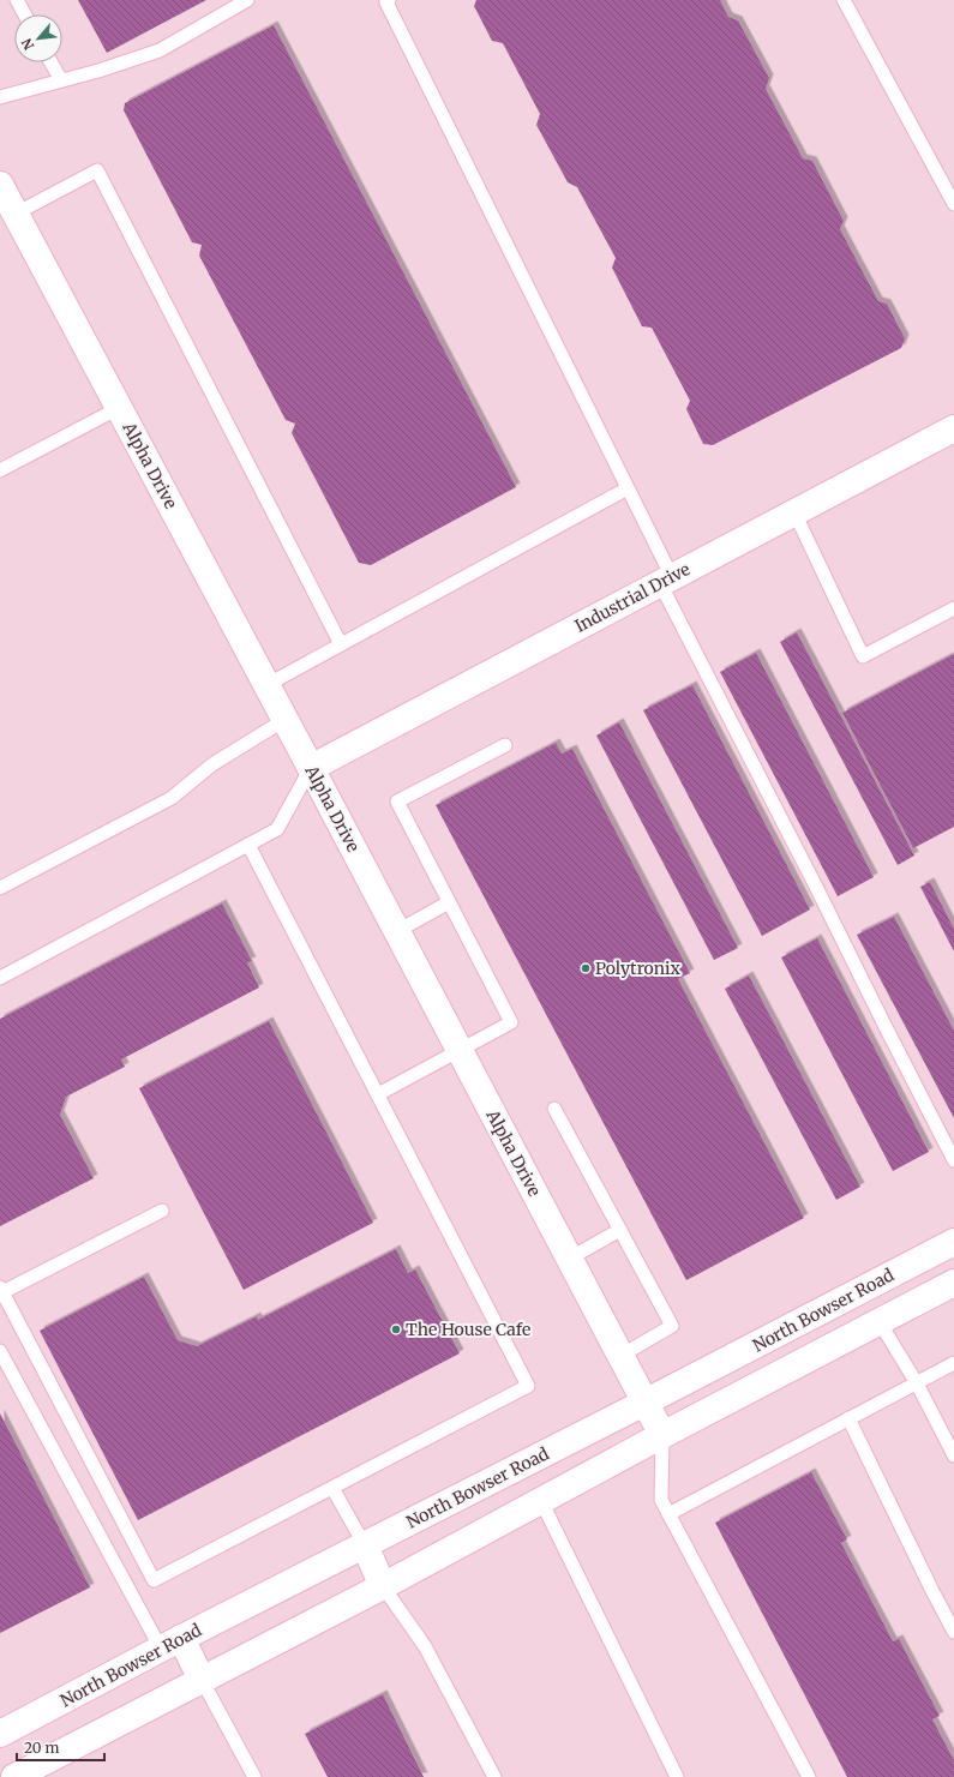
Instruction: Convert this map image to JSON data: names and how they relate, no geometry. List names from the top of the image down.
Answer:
{
  "streets": {
    "street": ["Alpha Drive", "Industrial Drive", "North Bowser Road"]
  },
  "crossings": [
    ["Alpha Drive", "Industrial Drive"],
    ["Alpha Drive", "North Bowser Road"]
  ],
  "places": ["Polytronix", "The House Cafe"],
  "scale_bar": "20 m",
  "north": "bottom left"
}
